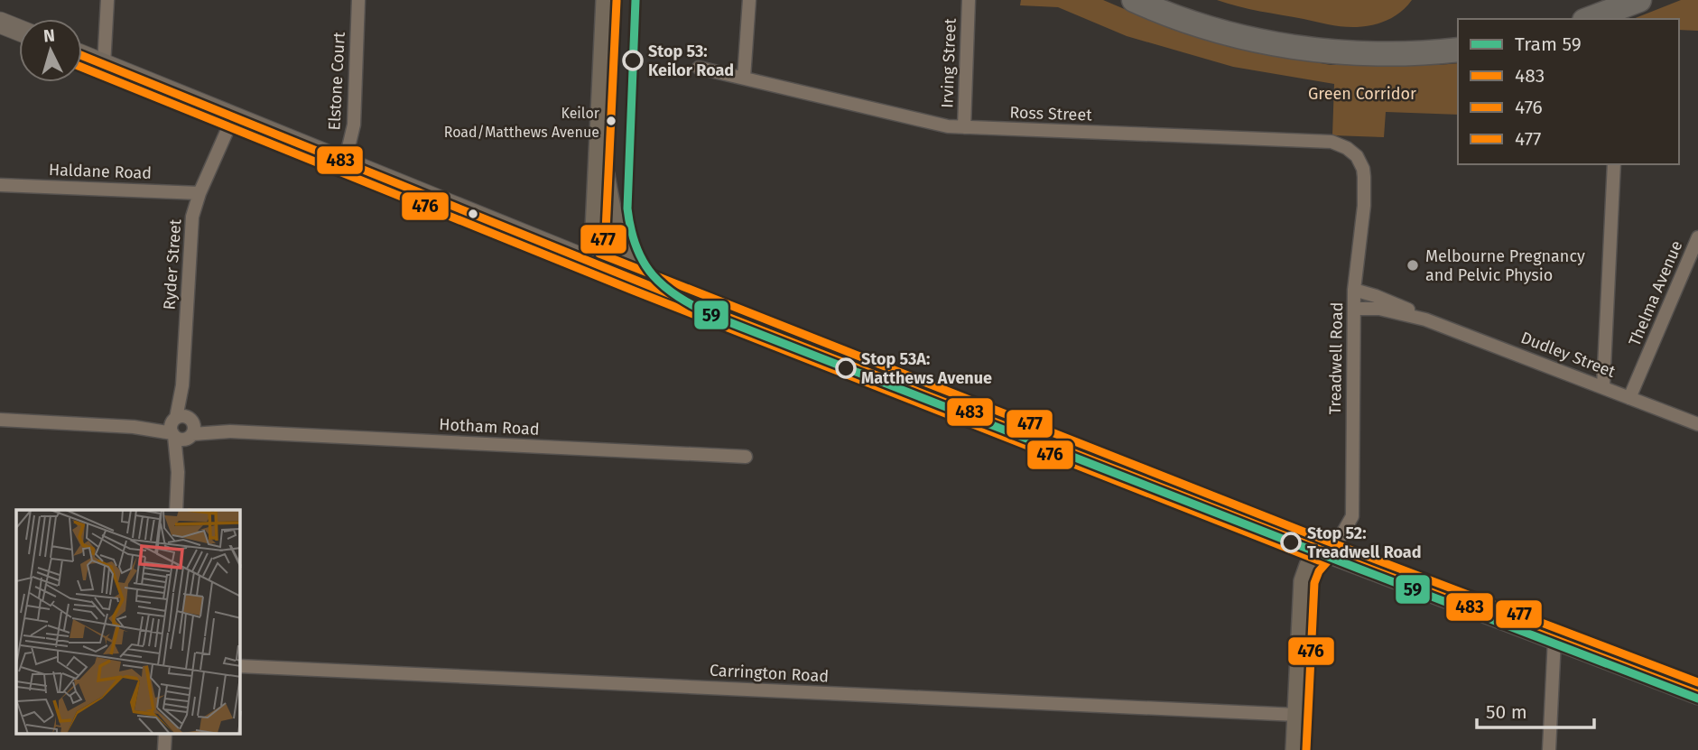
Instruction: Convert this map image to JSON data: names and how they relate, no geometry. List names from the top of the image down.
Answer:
{
  "streets": {
    "street": [
      "Irving Street",
      "Elstone Court",
      "Ross Street",
      "Haldane Road",
      "Ryder Street",
      "Thelma Avenue",
      "Dudley Street",
      "Treadwell Road",
      "Hotham Road",
      "Carrington Road"
    ]
  },
  "crossings": [
    ["Irving Street", "Ross Street"],
    ["Ross Street", "Treadwell Road"],
    ["Haldane Road", "Ryder Street"],
    ["Ryder Street", "Hotham Road"],
    ["Thelma Avenue", "Dudley Street"],
    ["Dudley Street", "Treadwell Road"]
  ],
  "parks": ["Green Corridor"],
  "places": [
    "Stop 53: Keilor Road",
    "Keilor Road/Matthews Avenue",
    "Melbourne Pregnancy and Pelvic Physio",
    "Stop 53A: Matthews Avenue",
    "Stop 52: Treadwell Road"
  ],
  "lines": [
    "tram line 59",
    "transit line 477",
    "transit line 483",
    "transit line 476"
  ],
  "legend": [
    "Tram 59",
    "483",
    "476",
    "477"
  ],
  "scale_bar": "50 m",
  "north": "top"
}
